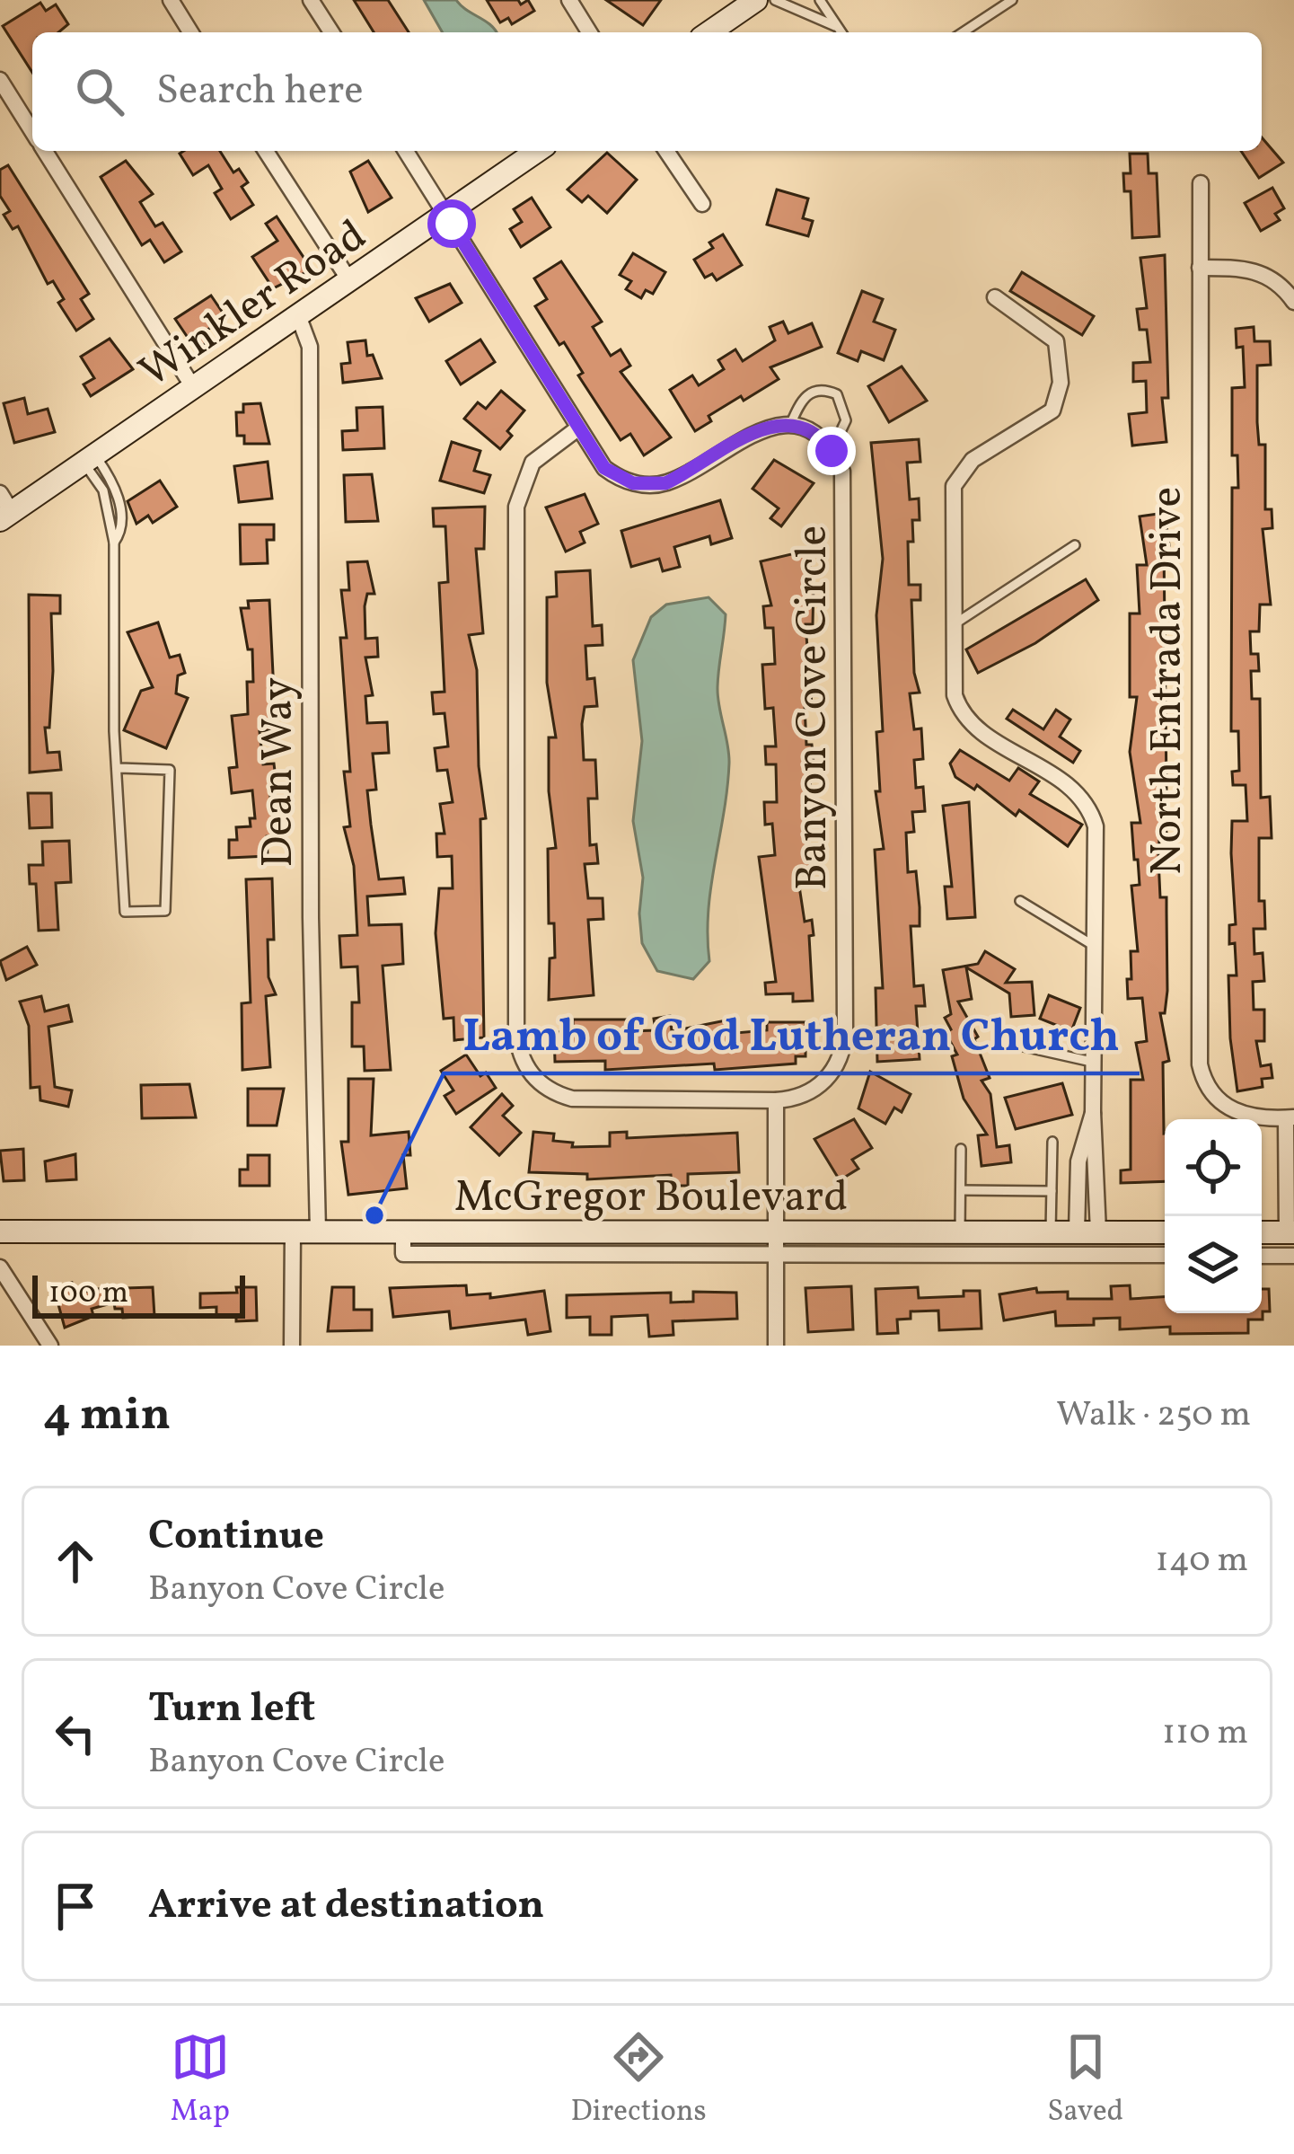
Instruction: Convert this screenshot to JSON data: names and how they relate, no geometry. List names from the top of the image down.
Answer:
{
  "streets": {
    "main road": ["Winkler Road", "McGregor Boulevard"],
    "street": ["North Entrada Drive", "Banyon Cove Circle", "Dean Way"]
  },
  "crossings": [
    ["Winkler Road", "Dean Way"],
    ["Dean Way", "McGregor Boulevard"]
  ],
  "places": ["Lamb of God Lutheran Church"],
  "scale_bar": "100 m",
  "page": {
    "search": "Search here",
    "scale": "100 m",
    "heading": ["4 min", "Walk · 250 m"],
    "list": [
      ["Continue", "Banyon Cove Circle", "140 m"],
      ["Turn left", "Banyon Cove Circle", "110 m"],
      "Arrive at destination"
    ],
    "nav": ["Map", "Directions", "Saved"]
  }
}
